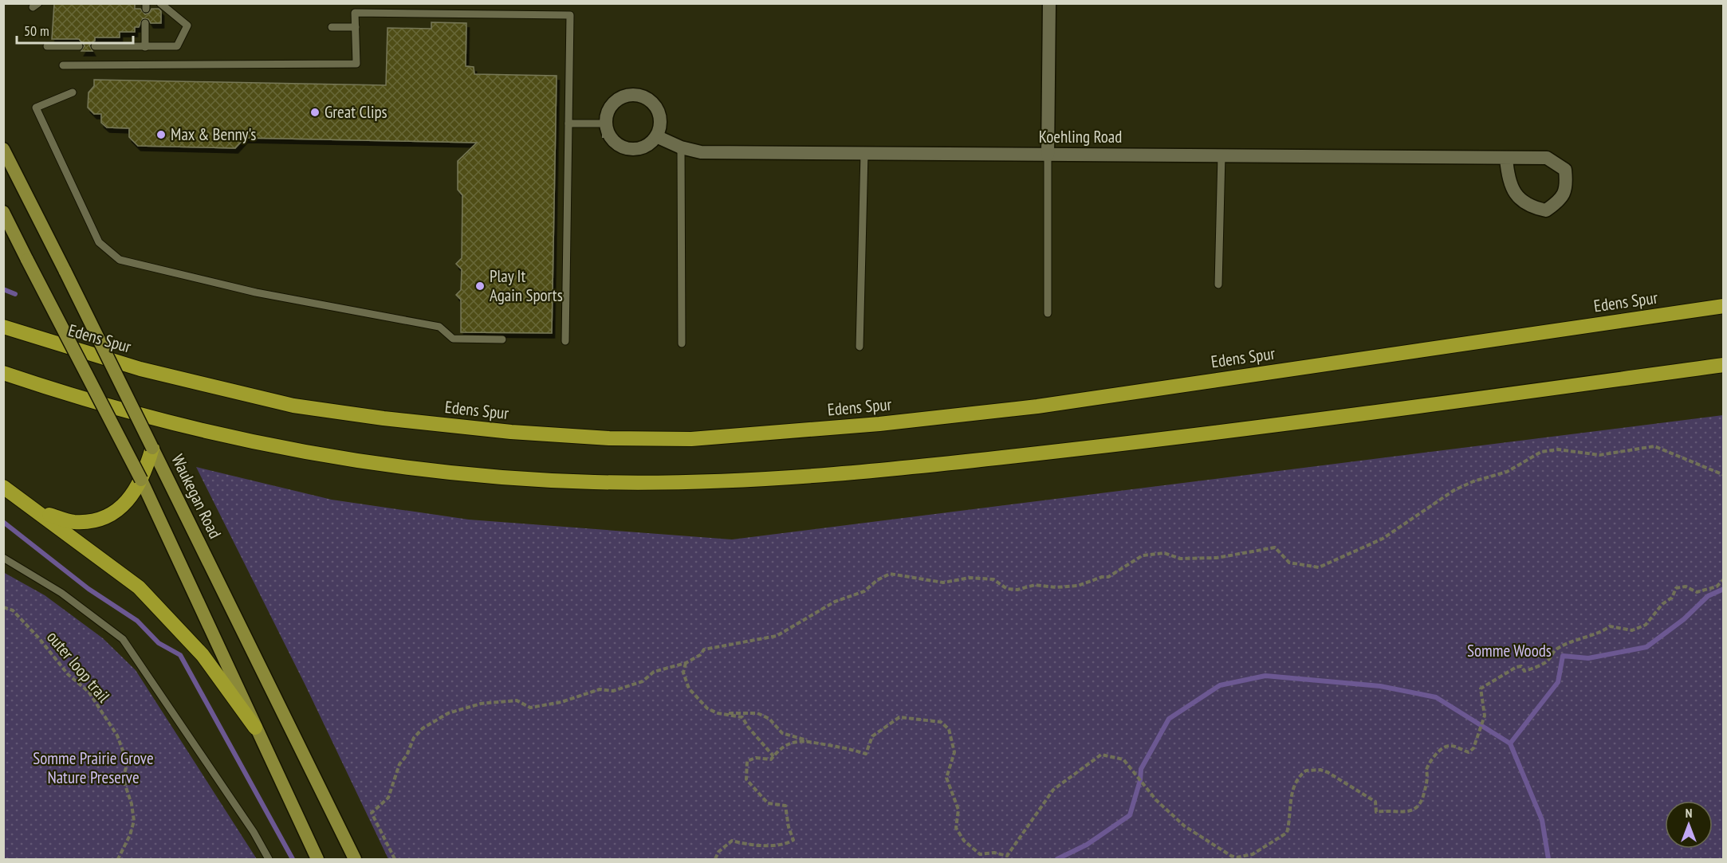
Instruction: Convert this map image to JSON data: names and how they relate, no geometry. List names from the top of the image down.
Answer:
{
  "streets": {
    "highway": ["Edens Spur"],
    "main road": ["Waukegan Road"],
    "street": ["Koehling Road"],
    "path": ["outer loop trail"]
  },
  "parks": ["Somme Woods", "Somme Prairie Grove Nature Preserve"],
  "places": ["Great Clips", "Max & Benny's", "Play It Again Sports"],
  "scale_bar": "50 m",
  "north": "top"
}
